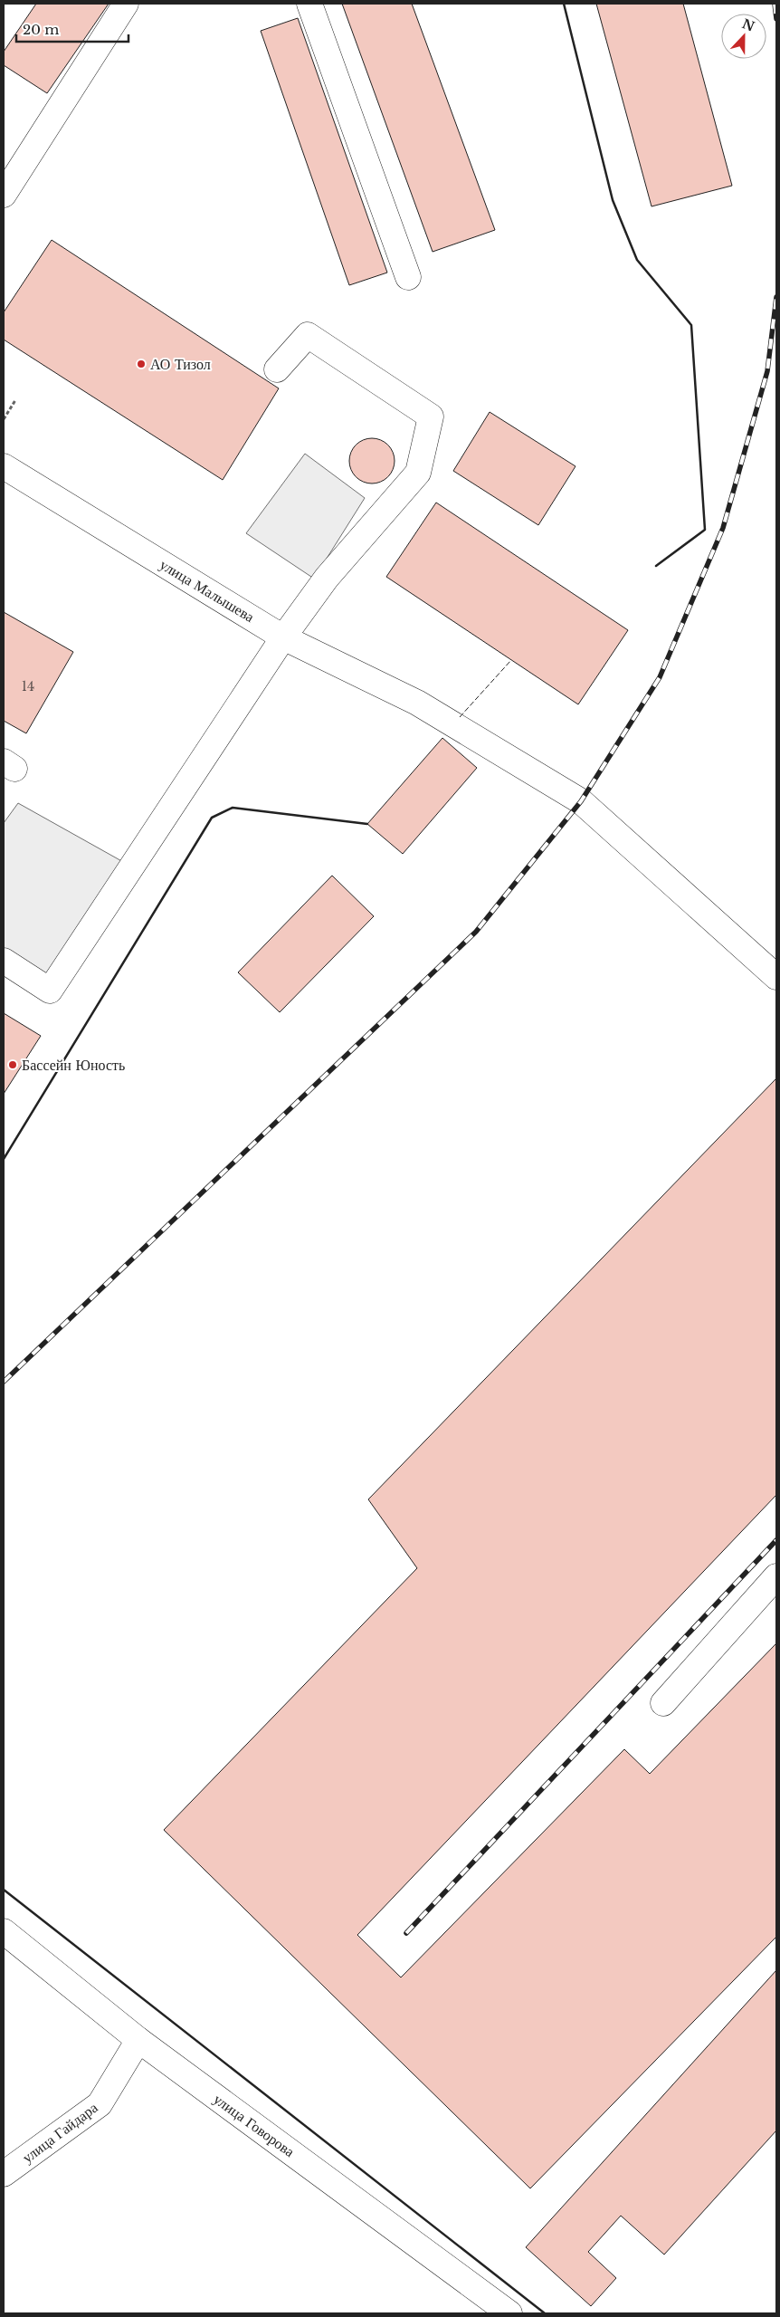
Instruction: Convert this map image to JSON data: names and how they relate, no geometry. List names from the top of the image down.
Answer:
{
  "streets": {
    "street": ["улица Малышева", "улица Говорова", "улица Гайдара"]
  },
  "crossings": [
    ["улица Говорова", "улица Гайдара"]
  ],
  "places": ["АО Тизол", "Бассейн Юность"],
  "house_numbers": ["14"],
  "scale_bar": "20 m",
  "north": "top"
}
